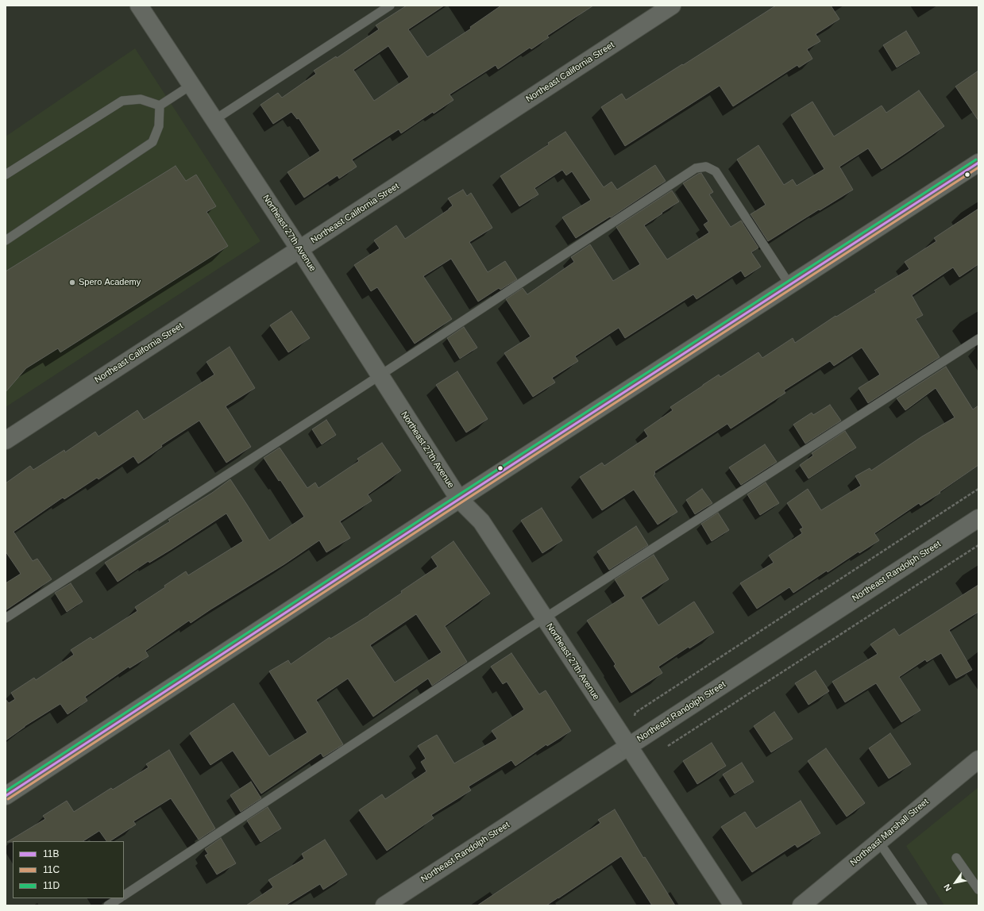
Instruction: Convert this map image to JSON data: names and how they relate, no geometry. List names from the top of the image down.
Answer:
{
  "streets": {
    "street": [
      "Northeast California Street",
      "Northeast 27th Avenue",
      "Northeast Randolph Street",
      "Northeast Marshall Street"
    ]
  },
  "crossings": [
    ["Northeast California Street", "Northeast 27th Avenue"],
    ["Northeast 27th Avenue", "Northeast Randolph Street"]
  ],
  "places": ["Spero Academy"],
  "lines": ["transit line 11D", "transit line 11B", "transit line 11C"],
  "legend": ["11B", "11C", "11D"],
  "north": "bottom left"
}
